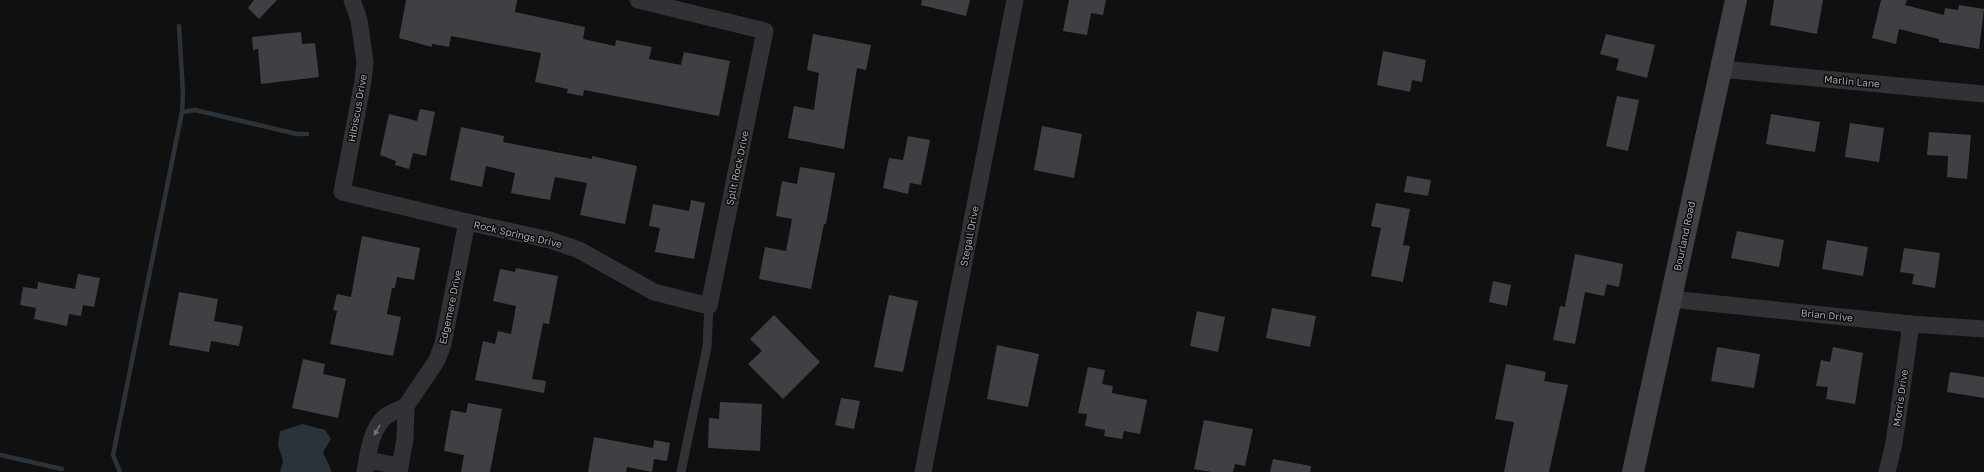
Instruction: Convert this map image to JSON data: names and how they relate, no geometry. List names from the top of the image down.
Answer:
{
  "streets": {
    "main road": ["Bourland Road"],
    "street": [
      "Marlin Lane",
      "Hibiscus Drive",
      "Split Rock Drive",
      "Rock Springs Drive",
      "Stegall Drive",
      "Edgemere Drive",
      "Brian Drive",
      "Morris Drive"
    ]
  },
  "crossings": [
    ["Marlin Lane", "Bourland Road"],
    ["Hibiscus Drive", "Rock Springs Drive"],
    ["Split Rock Drive", "Rock Springs Drive"],
    ["Rock Springs Drive", "Edgemere Drive"],
    ["Bourland Road", "Brian Drive"],
    ["Brian Drive", "Morris Drive"]
  ]
}
